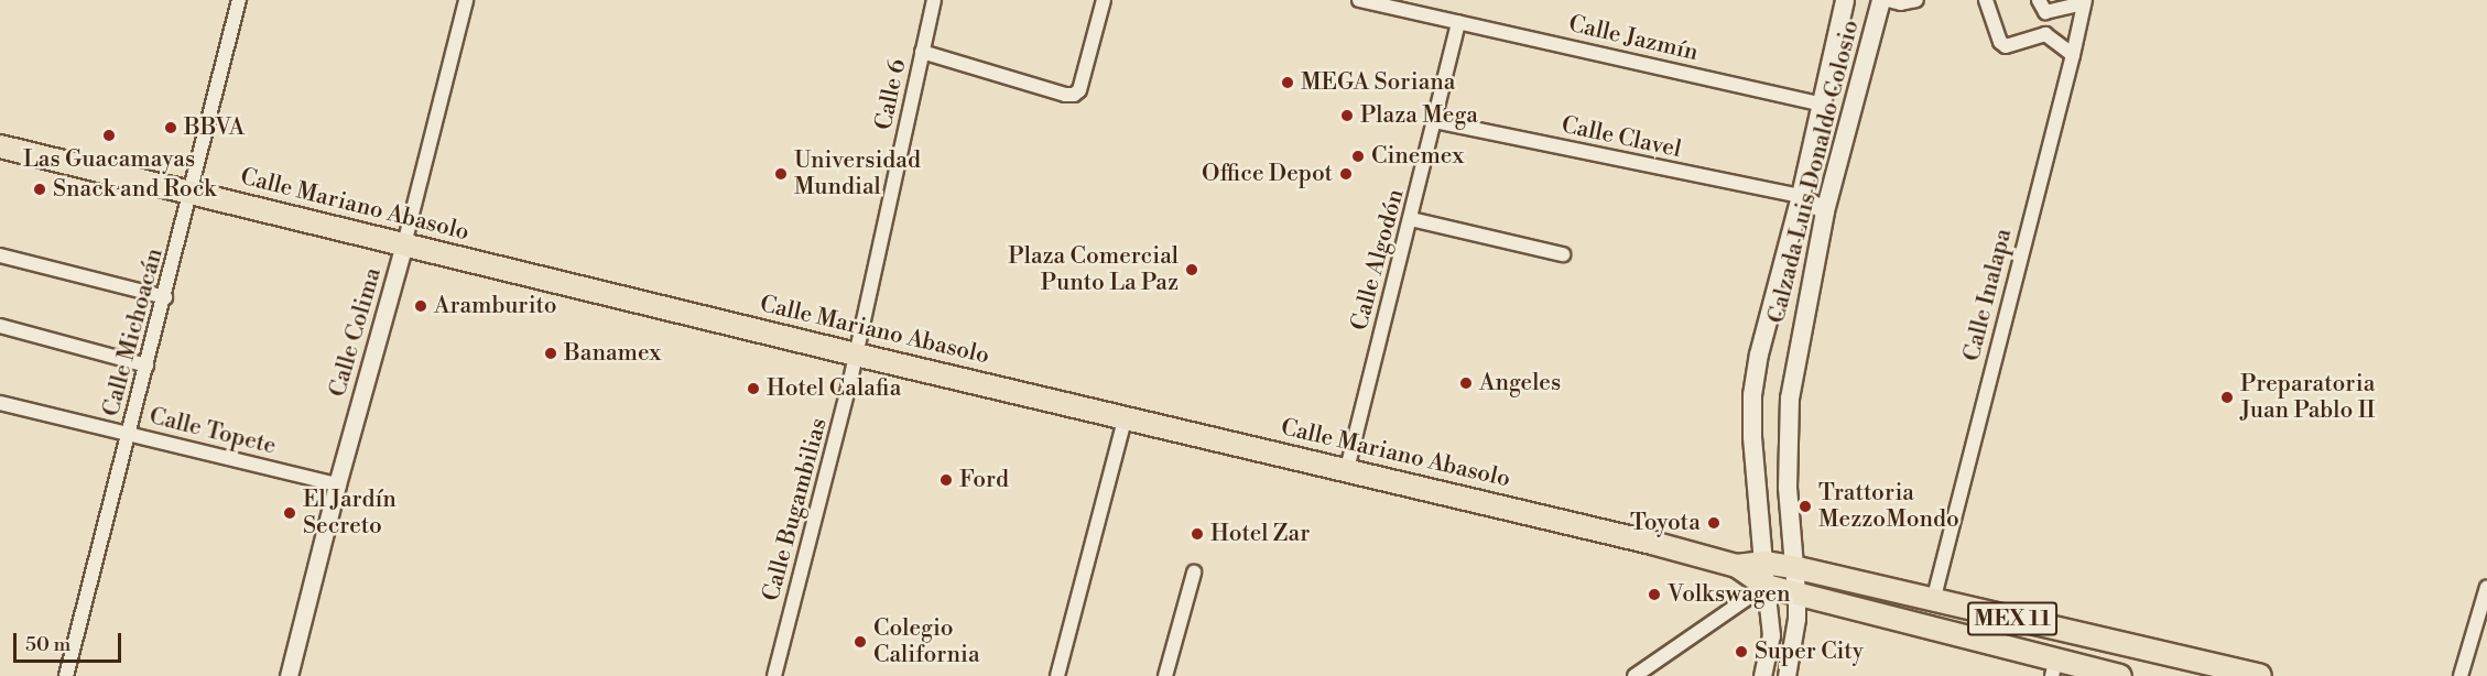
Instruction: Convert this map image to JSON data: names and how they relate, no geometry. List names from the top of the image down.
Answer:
{
  "streets": {
    "main road": ["Calzada Luis Donaldo Colosio", "Calle Mariano Abasolo", "MEX 11"],
    "street": [
      "Calle Jazmín",
      "Calle 6",
      "Calle Clavel",
      "Calle Algodón",
      "Calle Inalapa",
      "Calle Michoacán",
      "Calle Colima",
      "Calle Topete",
      "Calle Bugambilias"
    ]
  },
  "crossings": [
    ["Calle Jazmín", "Calzada Luis Donaldo Colosio"],
    ["Calle Jazmín", "Calle Algodón"],
    ["Calle 6", "Calle Mariano Abasolo"],
    ["Calle 6", "Calle Bugambilias"],
    ["Calle Clavel", "Calzada Luis Donaldo Colosio"],
    ["Calle Clavel", "Calle Algodón"],
    ["Calzada Luis Donaldo Colosio", "MEX 11"],
    ["Calle Mariano Abasolo", "Calle Algodón"],
    ["Calle Mariano Abasolo", "Calle Michoacán"],
    ["Calle Mariano Abasolo", "Calle Colima"],
    ["Calle Mariano Abasolo", "Calle Bugambilias"],
    ["Calle Mariano Abasolo", "MEX 11"],
    ["Calle Inalapa", "MEX 11"],
    ["Calle Michoacán", "Calle Topete"],
    ["Calle Colima", "Calle Topete"]
  ],
  "places": [
    "MEGA Soriana",
    "Plaza Mega",
    "BBVA",
    "Las Guacamayas",
    "Cinemex",
    "Universidad Mundial",
    "Office Depot",
    "Snack and Rock",
    "Plaza Comercial Punto La Paz",
    "Aramburito",
    "Banamex",
    "Angeles",
    "Hotel Calafia",
    "Preparatoria Juan Pablo II",
    "Ford",
    "Trattoria MezzoMondo",
    "El Jardín Secreto",
    "Toyota",
    "Hotel Zar",
    "Volkswagen",
    "Colegio California",
    "Super City"
  ],
  "scale_bar": "50 m"
}
